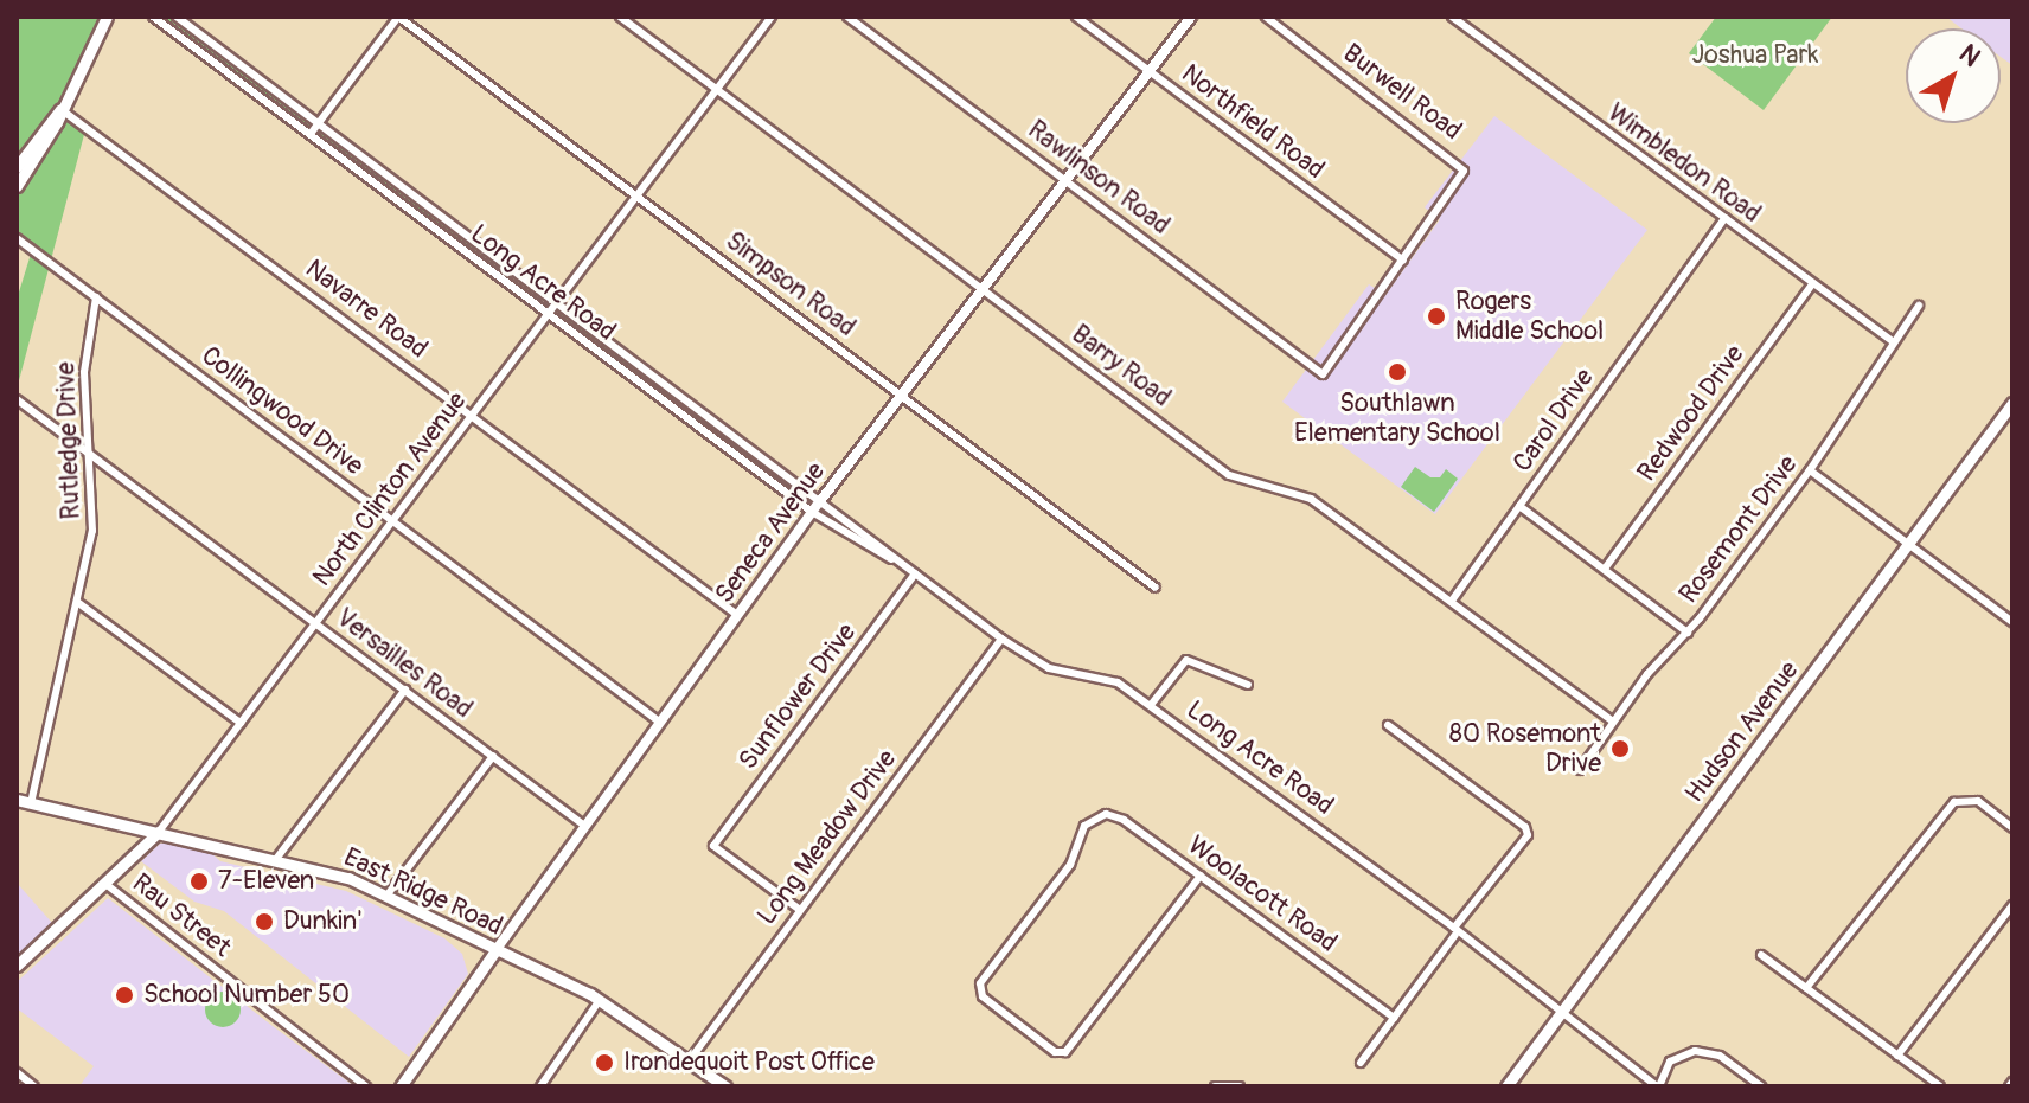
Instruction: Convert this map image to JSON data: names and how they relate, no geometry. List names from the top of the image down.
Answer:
{
  "streets": {
    "main road": [
      "North Clinton Avenue",
      "Seneca Avenue",
      "Hudson Avenue",
      "East Ridge Road"
    ],
    "street": [
      "Burwell Road",
      "Northfield Road",
      "Wimbledon Road",
      "Rawlinson Road",
      "Long Acre Road",
      "Simpson Road",
      "Navarre Road",
      "Barry Road",
      "Collingwood Drive",
      "Redwood Drive",
      "Carol Drive",
      "Rutledge Drive",
      "Rosemont Drive",
      "Versailles Road",
      "Sunflower Drive",
      "Long Meadow Drive",
      "Woolacott Road",
      "Rau Street"
    ]
  },
  "crossings": [
    ["Burwell Road", "Northfield Road"],
    ["Burwell Road", "Rawlinson Road"],
    ["Northfield Road", "Rawlinson Road"],
    ["Northfield Road", "Seneca Avenue"],
    ["Wimbledon Road", "Redwood Drive"],
    ["Wimbledon Road", "Carol Drive"],
    ["Wimbledon Road", "Rosemont Drive"],
    ["Rawlinson Road", "Seneca Avenue"],
    ["Long Acre Road", "North Clinton Avenue"],
    ["Long Acre Road", "Seneca Avenue"],
    ["Long Acre Road", "Sunflower Drive"],
    ["Long Acre Road", "Hudson Avenue"],
    ["Long Acre Road", "Long Meadow Drive"],
    ["Simpson Road", "North Clinton Avenue"],
    ["Simpson Road", "Seneca Avenue"],
    ["Navarre Road", "North Clinton Avenue"],
    ["Navarre Road", "Seneca Avenue"],
    ["Barry Road", "Carol Drive"],
    ["Barry Road", "North Clinton Avenue"],
    ["Barry Road", "Rosemont Drive"],
    ["Barry Road", "Seneca Avenue"],
    ["Collingwood Drive", "Rutledge Drive"],
    ["Collingwood Drive", "North Clinton Avenue"],
    ["Collingwood Drive", "Seneca Avenue"],
    ["Rutledge Drive", "Versailles Road"],
    ["Rutledge Drive", "East Ridge Road"],
    ["North Clinton Avenue", "Versailles Road"],
    ["North Clinton Avenue", "East Ridge Road"],
    ["North Clinton Avenue", "Rau Street"],
    ["Seneca Avenue", "Versailles Road"],
    ["Seneca Avenue", "East Ridge Road"],
    ["Sunflower Drive", "Long Meadow Drive"],
    ["Long Meadow Drive", "East Ridge Road"]
  ],
  "parks": ["Joshua Park"],
  "places": [
    "Rogers Middle School",
    "Southlawn Elementary School",
    "80 Rosemont Drive",
    "7-Eleven",
    "Dunkin'",
    "School Number 50",
    "Irondequoit Post Office"
  ],
  "north": "top right"
}
